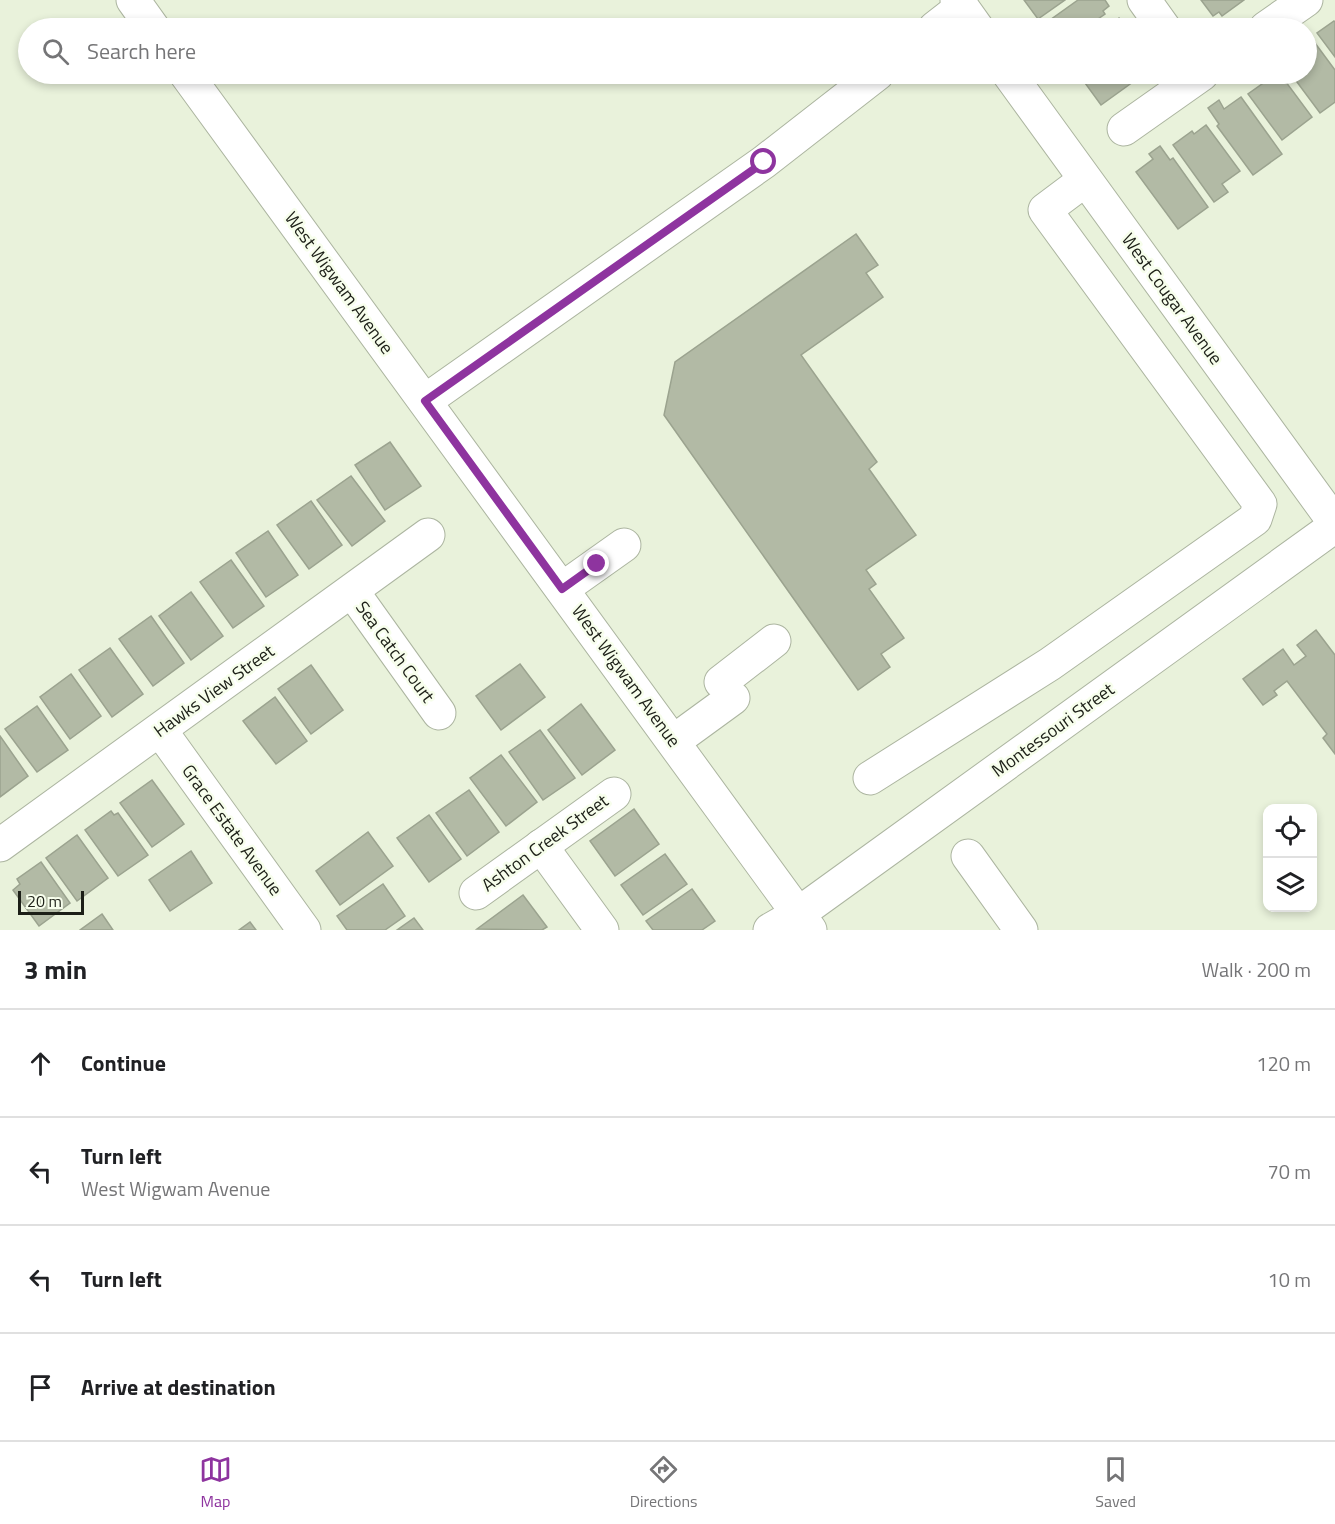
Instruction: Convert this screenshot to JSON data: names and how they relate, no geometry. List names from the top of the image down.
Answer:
{
  "streets": {
    "street": [
      "West Wigwam Avenue",
      "West Cougar Avenue",
      "Sea Catch Court",
      "Hawks View Street",
      "Montessouri Street",
      "Grace Estate Avenue",
      "Ashton Creek Street"
    ]
  },
  "crossings": [
    ["West Wigwam Avenue", "Montessouri Street"],
    ["West Cougar Avenue", "Montessouri Street"],
    ["Sea Catch Court", "Hawks View Street"],
    ["Hawks View Street", "Grace Estate Avenue"]
  ],
  "scale_bar": "20 m",
  "page": {
    "search": "Search here",
    "scale": "20 m",
    "heading": ["3 min", "Walk · 200 m"],
    "list": [
      ["Continue", "120 m"],
      ["Turn left", "West Wigwam Avenue", "70 m"],
      ["Turn left", "10 m"],
      "Arrive at destination"
    ],
    "nav": ["Map", "Directions", "Saved"]
  }
}
